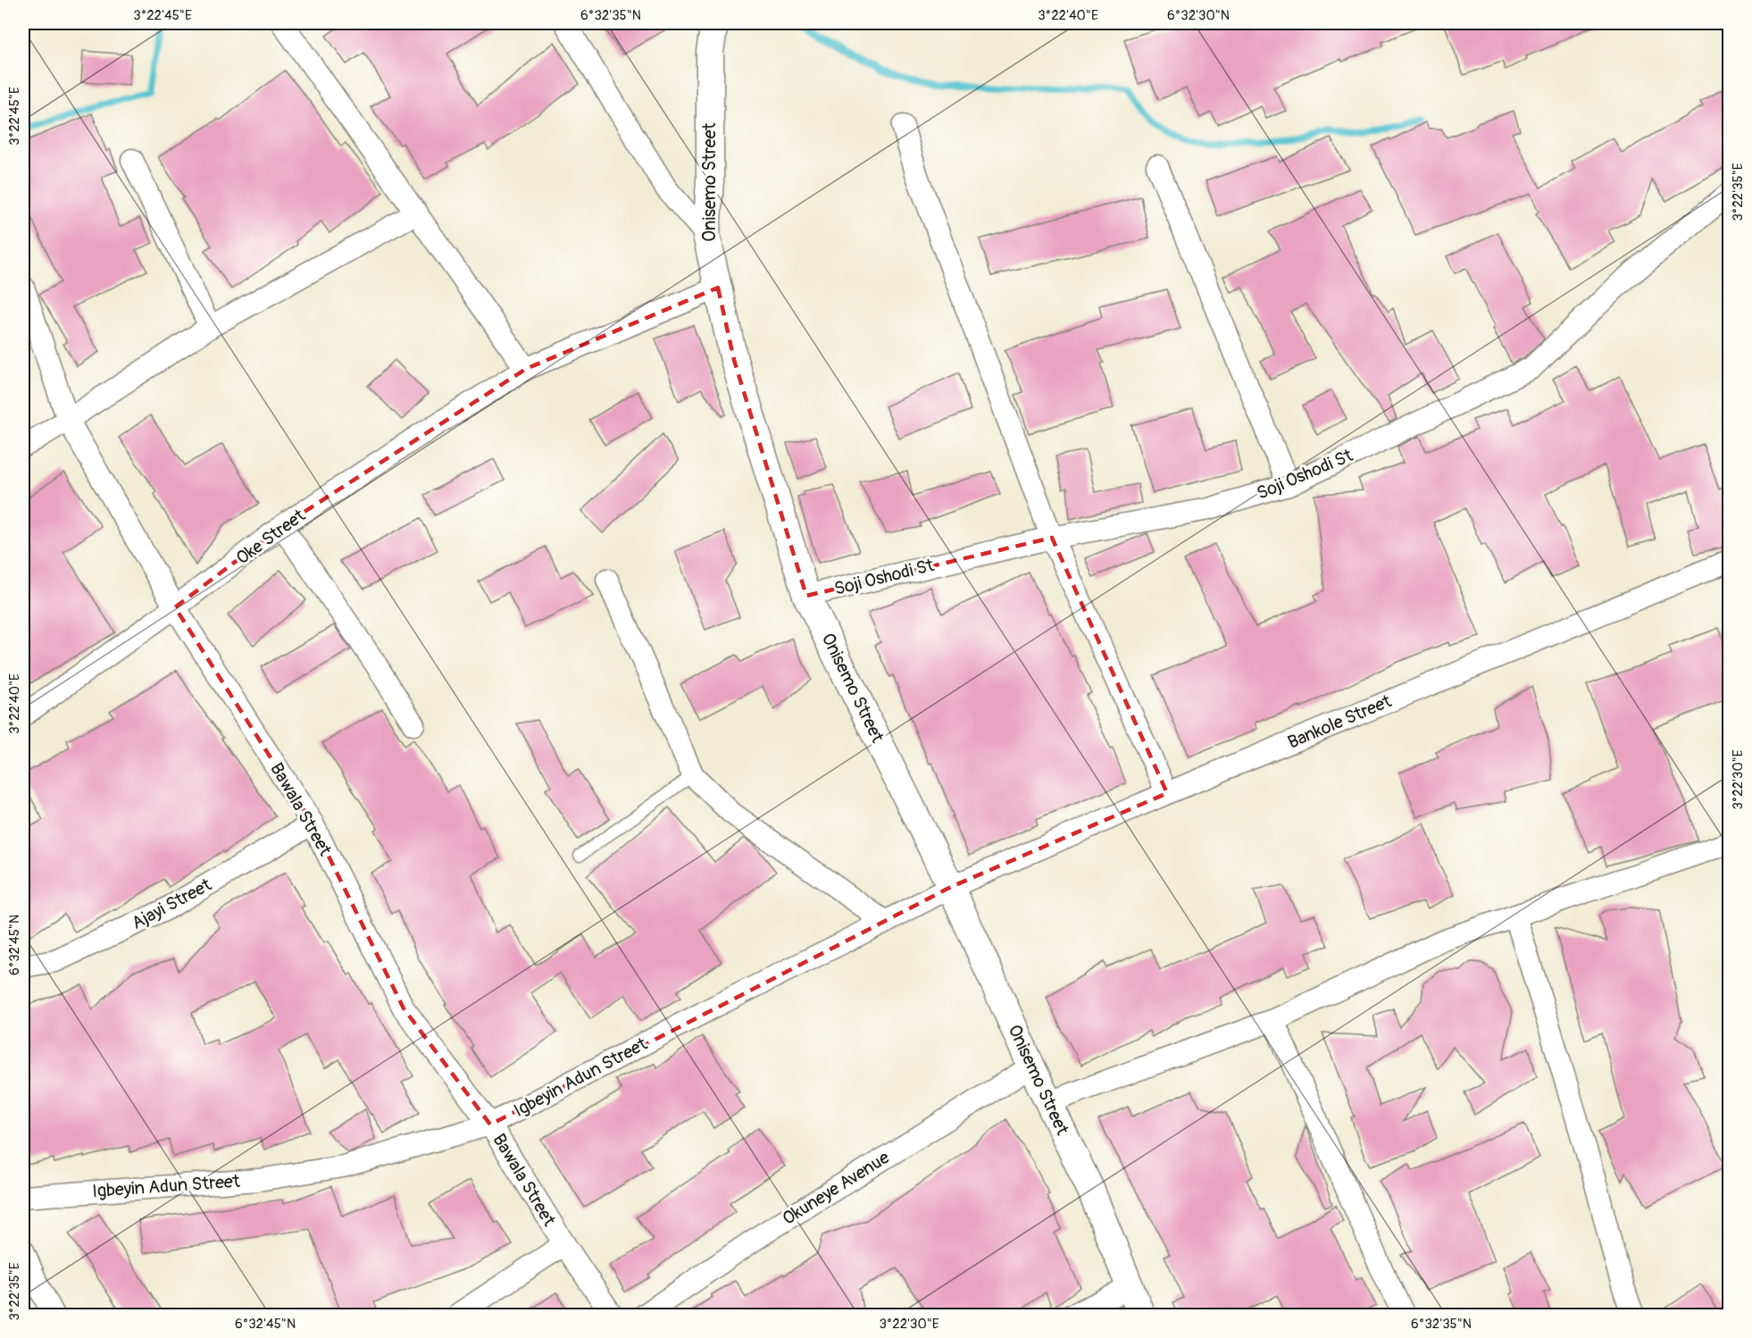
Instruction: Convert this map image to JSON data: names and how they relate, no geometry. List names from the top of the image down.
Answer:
{
  "streets": {
    "street": [
      "Onisemo Street",
      "Soji Oshodi St",
      "Oke Street",
      "Bankole Street",
      "Bawala Street",
      "Ajayi Street",
      "Igbeyin Adun Street",
      "Okuneye Avenue"
    ]
  },
  "crossings": [
    ["Onisemo Street", "Soji Oshodi St"],
    ["Onisemo Street", "Oke Street"],
    ["Onisemo Street", "Bankole Street"],
    ["Onisemo Street", "Igbeyin Adun Street"],
    ["Onisemo Street", "Okuneye Avenue"],
    ["Oke Street", "Bawala Street"],
    ["Bankole Street", "Igbeyin Adun Street"],
    ["Bawala Street", "Ajayi Street"],
    ["Bawala Street", "Igbeyin Adun Street"]
  ],
  "coordinates": [
    "3°22'45\"E",
    "6°32'35\"N",
    "3°22'40\"E",
    "6°32'30\"N",
    "3°22'35\"E",
    "3°22'30\"E",
    "6°32'45\"N"
  ]
}
